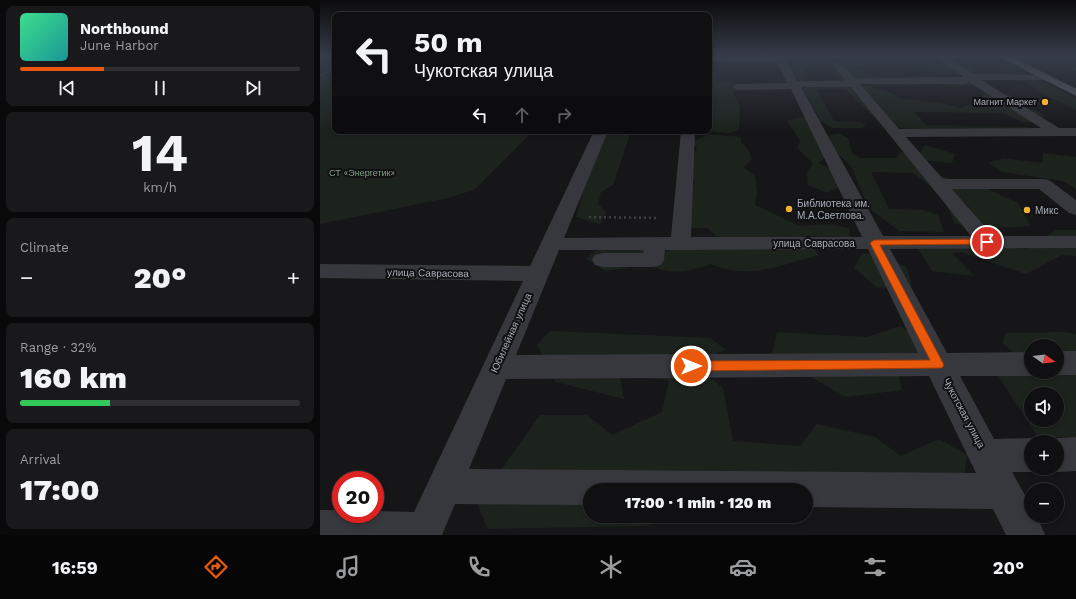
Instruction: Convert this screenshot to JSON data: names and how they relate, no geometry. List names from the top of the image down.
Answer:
{
  "streets": {
    "street": ["улица Саврасова", "Юбилейная улица", "Чукотская улица"]
  },
  "crossings": [
    ["улица Саврасова", "Юбилейная улица"],
    ["улица Саврасова", "Чукотская улица"]
  ],
  "parks": ["СТ «Энергетик»"],
  "places": ["Магнит Маркет", "Библиотека им. М.А.Светлова.", "Микс"],
  "north": "right",
  "page": {
    "turn": ["50 m", "Чукотская улица"],
    "song": ["Northbound", "June Harbor"],
    "tile": [
      ["14", "km/h"],
      "Climate",
      ["Range · 32%", "160 km"],
      ["Arrival", "17:00"]
    ],
    "heat": ["−", "20°", "+"],
    "map_buttons": ["+", "−"],
    "limit": "20",
    "trip": "17:00 · 1 min · 120 m",
    "tabs": ["16:59", "20°"]
  }
}
